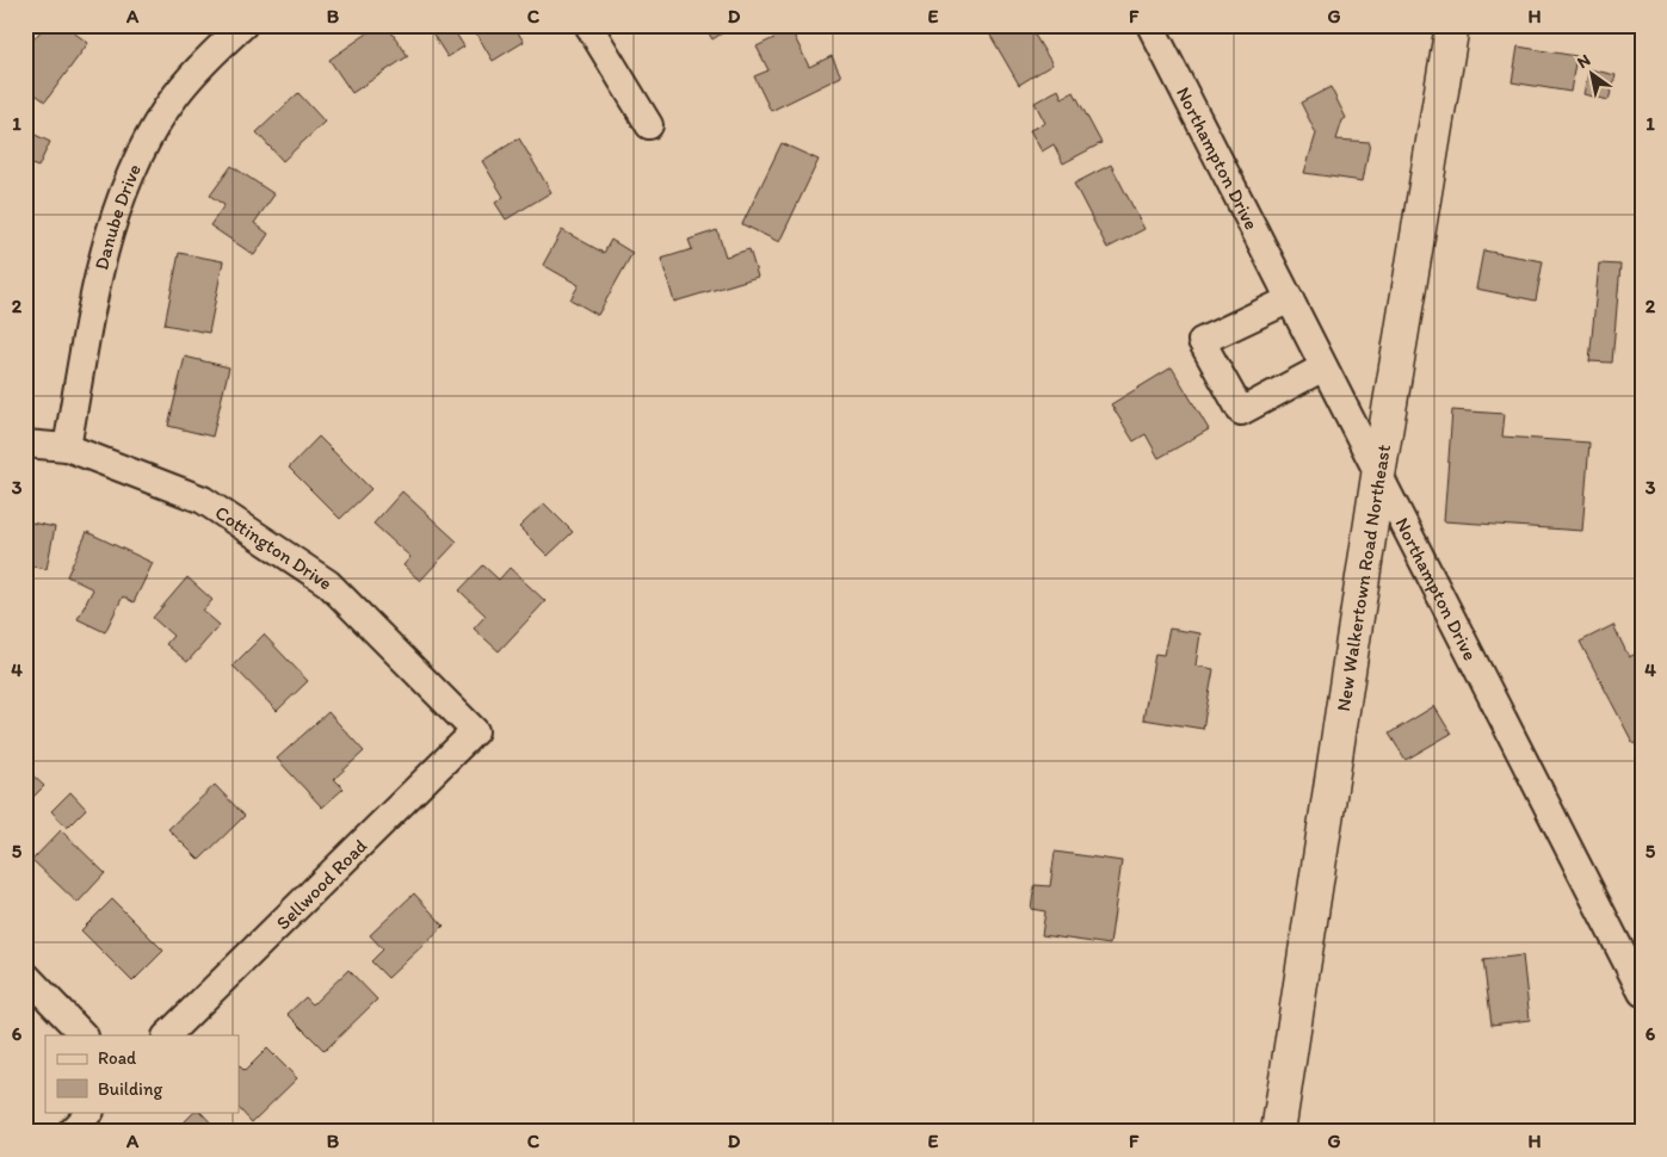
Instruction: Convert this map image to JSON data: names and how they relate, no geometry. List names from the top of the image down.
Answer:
{
  "streets": {
    "main road": ["New Walkertown Road Northeast"],
    "street": [
      "Northampton Drive",
      "Danube Drive",
      "Cottington Drive",
      "Sellwood Road"
    ]
  },
  "crossings": [
    ["Northampton Drive", "New Walkertown Road Northeast"],
    ["Danube Drive", "Cottington Drive"],
    ["Cottington Drive", "Sellwood Road"]
  ],
  "legend": ["Road", "Building"],
  "north": "top left",
  "grid": {
    "columns": [
      "A",
      "B",
      "C",
      "D",
      "E",
      "F",
      "G",
      "H"
    ],
    "rows": [
      "1",
      "2",
      "3",
      "4",
      "5",
      "6"
    ]
  }
}
